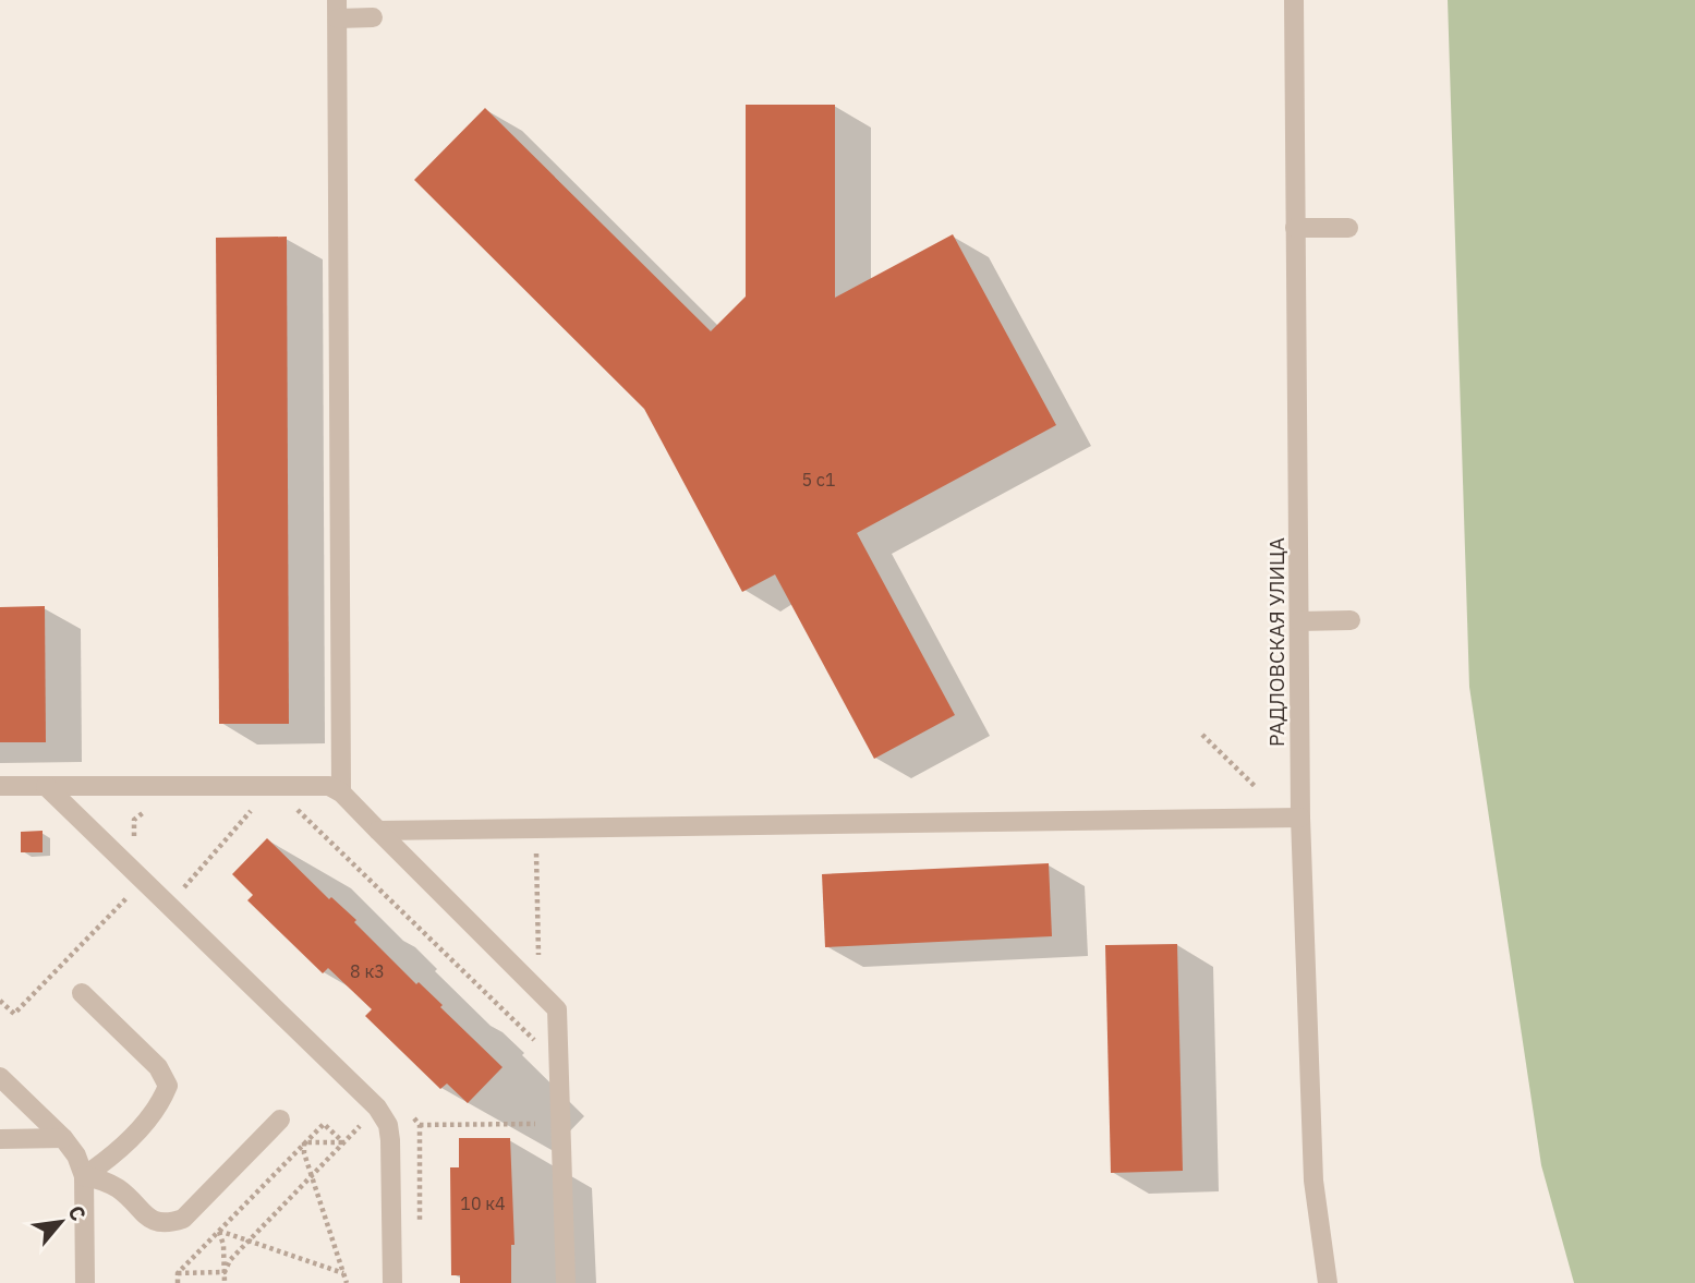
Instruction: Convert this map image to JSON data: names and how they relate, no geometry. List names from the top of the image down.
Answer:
{
  "streets": {
    "street": ["РАДЛОВСКАЯ УЛИЦА"]
  },
  "house_numbers": ["5 с1", "8 к3", "10 к4"],
  "north": "top right"
}
